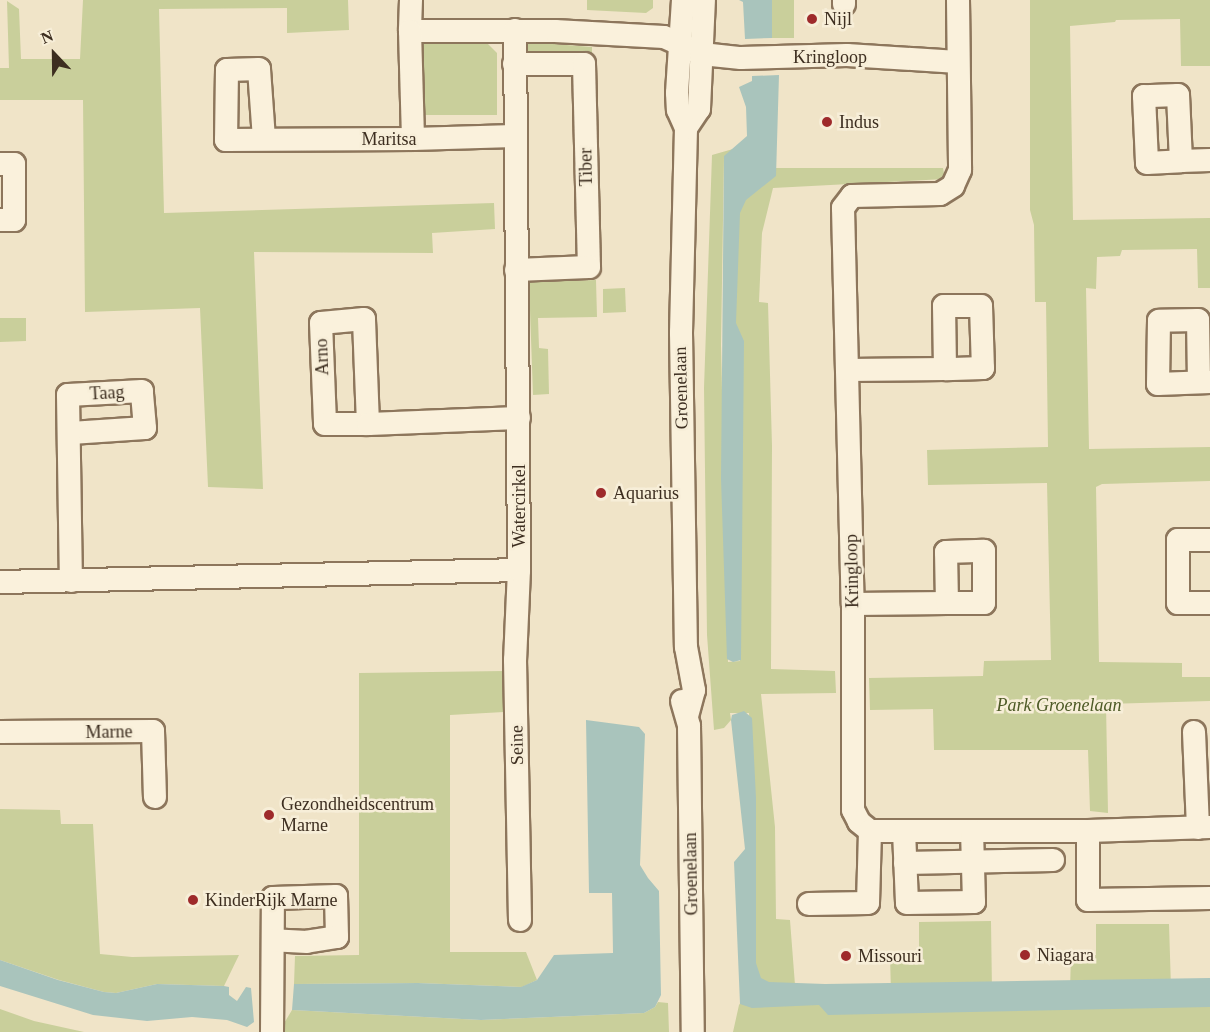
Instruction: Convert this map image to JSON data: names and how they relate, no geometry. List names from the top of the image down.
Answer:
{
  "streets": {
    "street": [
      "Kringloop",
      "Maritsa",
      "Tiber",
      "Arno",
      "Groenelaan",
      "Watercirkel",
      "Marne",
      "Seine"
    ]
  },
  "crossings": [
    ["Kringloop", "Groenelaan"],
    ["Maritsa", "Watercirkel"],
    ["Tiber", "Watercirkel"],
    ["Arno", "Watercirkel"],
    ["Watercirkel", "Seine"]
  ],
  "parks": ["Park Groenelaan"],
  "places": [
    "Nijl",
    "Indus",
    "Aquarius",
    "Gezondheidscentrum Marne",
    "KinderRijk Marne",
    "Niagara",
    "Missouri"
  ],
  "north": "top"
}
